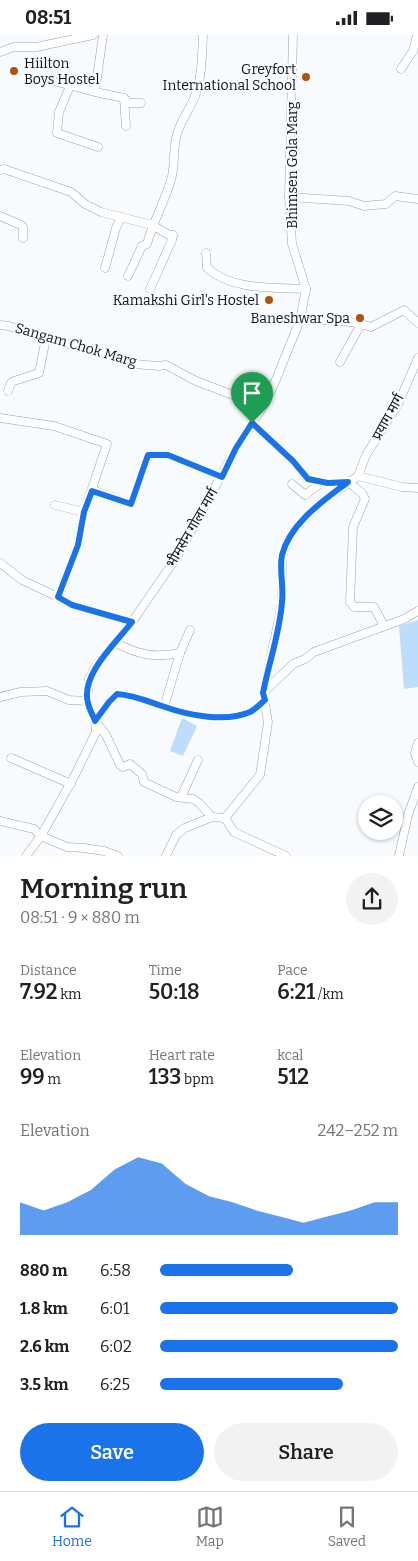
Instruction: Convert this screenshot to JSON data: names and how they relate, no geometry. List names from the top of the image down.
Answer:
{
  "streets": {
    "street": [
      "Bhimsen Gola Marg",
      "Sangam Chok Marg",
      "प्रयाग मार्ग",
      "भीमसेन गोला मार्ग"
    ]
  },
  "crossings": [
    ["Bhimsen Gola Marg", "Sangam Chok Marg"],
    ["Bhimsen Gola Marg", "भीमसेन गोला मार्ग"],
    ["Sangam Chok Marg", "भीमसेन गोला मार्ग"]
  ],
  "places": [
    "Hiilton Boys Hostel",
    "Greyfort International School",
    "Kamakshi Girl's Hostel",
    "Baneshwar Spa"
  ],
  "page": {
    "status": "08:51",
    "heading": ["Morning run", "08:51 · 9 × 880 m"],
    "stats": [
      ["Distance", "7.92 km"],
      ["Time", "50:18"],
      ["Pace", "6:21 /km"],
      ["Elevation", "99 m"],
      ["Heart rate", "133 bpm"],
      ["kcal", "512"]
    ],
    "chart": ["Elevation", "242–252 m"],
    "list": [
      {
        "name": "880 m",
        "note": "6:58"
      },
      {
        "name": "1.8 km",
        "note": "6:01"
      },
      {
        "name": "2.6 km",
        "note": "6:02"
      },
      {
        "name": "3.5 km",
        "note": "6:25"
      }
    ],
    "buttons": ["Save", "Share"],
    "tabs": ["Home", "Map", "Saved"]
  }
}
